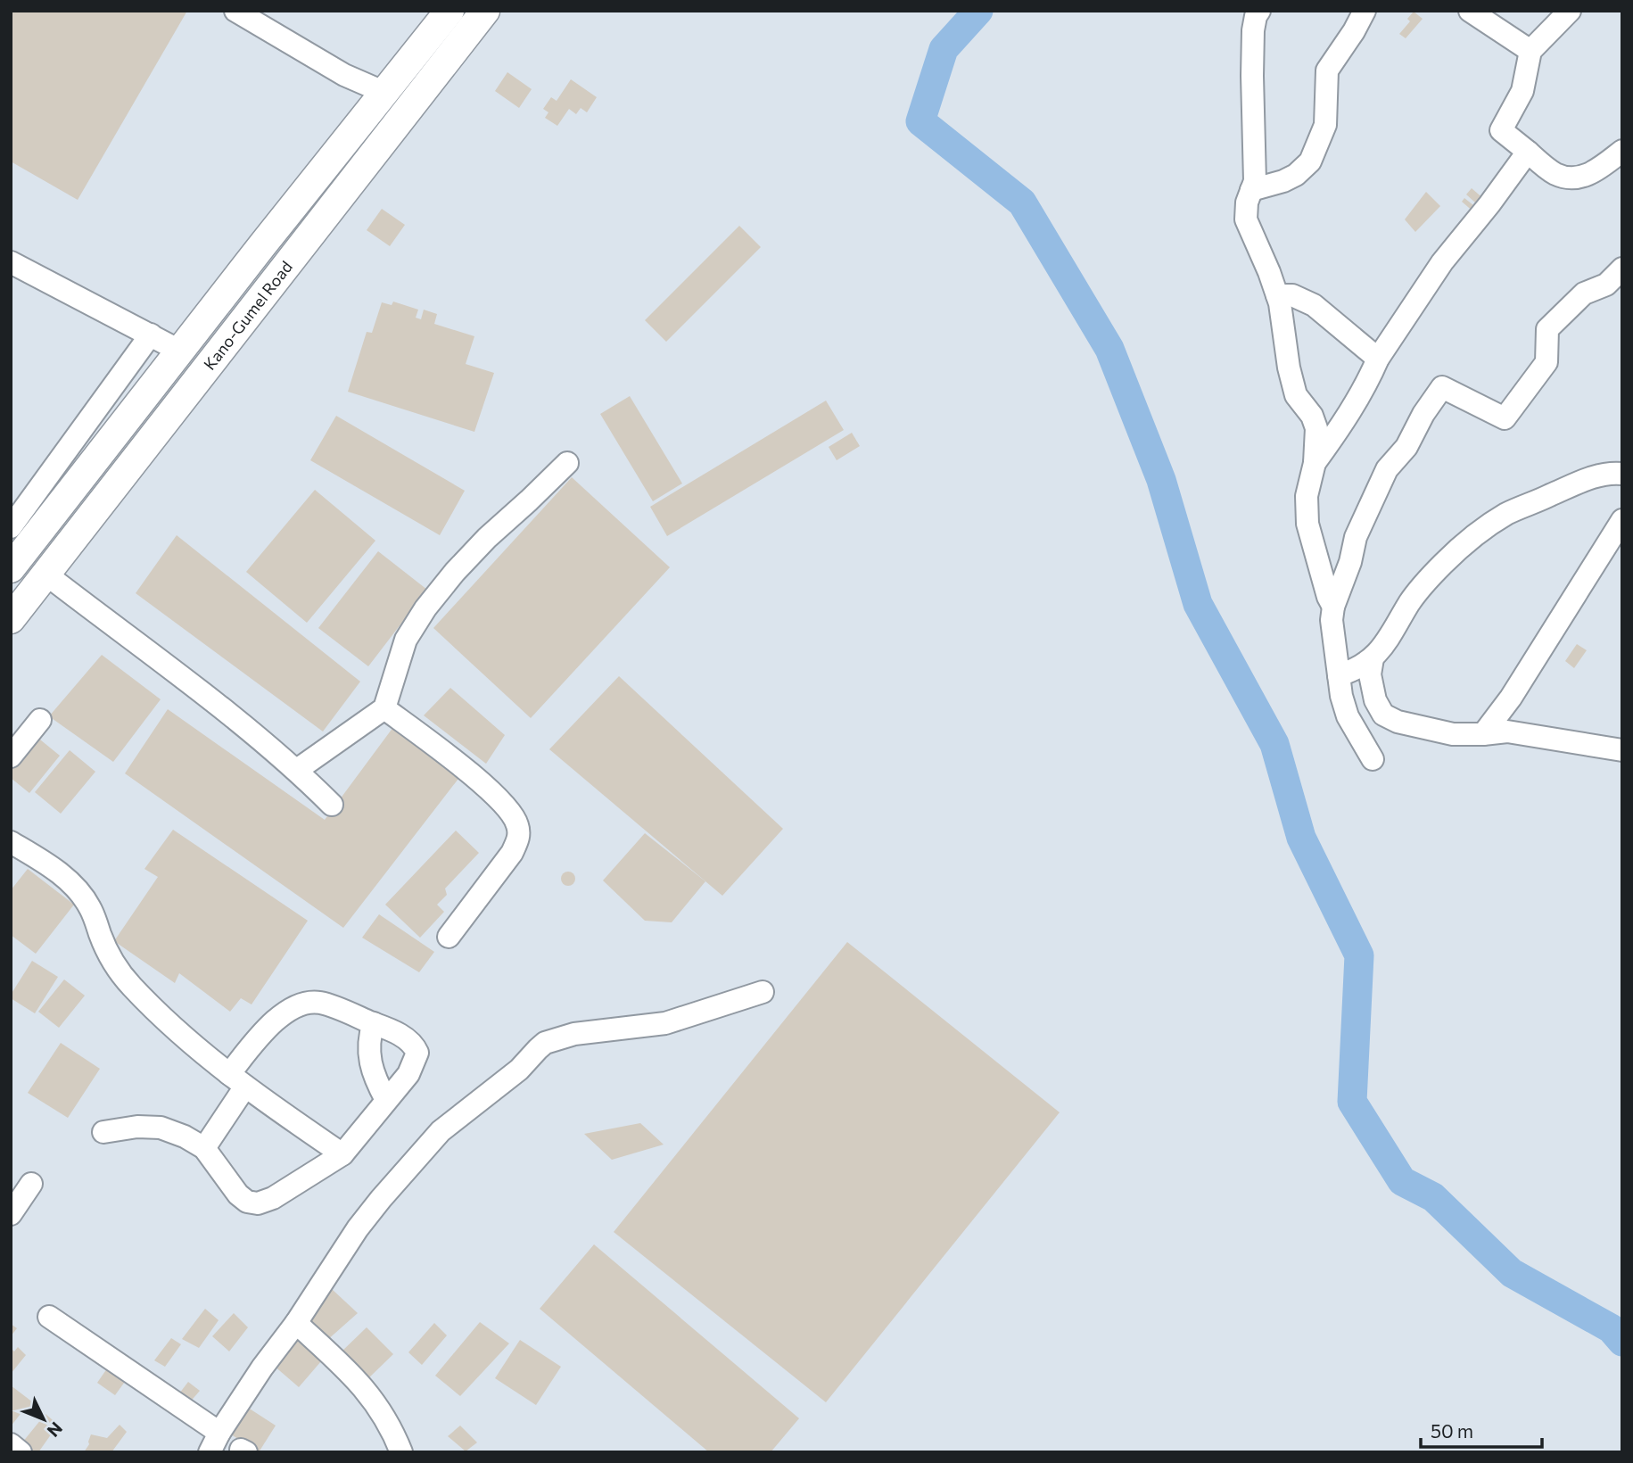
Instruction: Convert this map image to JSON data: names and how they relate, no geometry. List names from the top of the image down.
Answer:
{
  "streets": {
    "main road": ["Kano-Gumel Road"]
  },
  "scale_bar": "50 m",
  "north": "bottom right"
}
